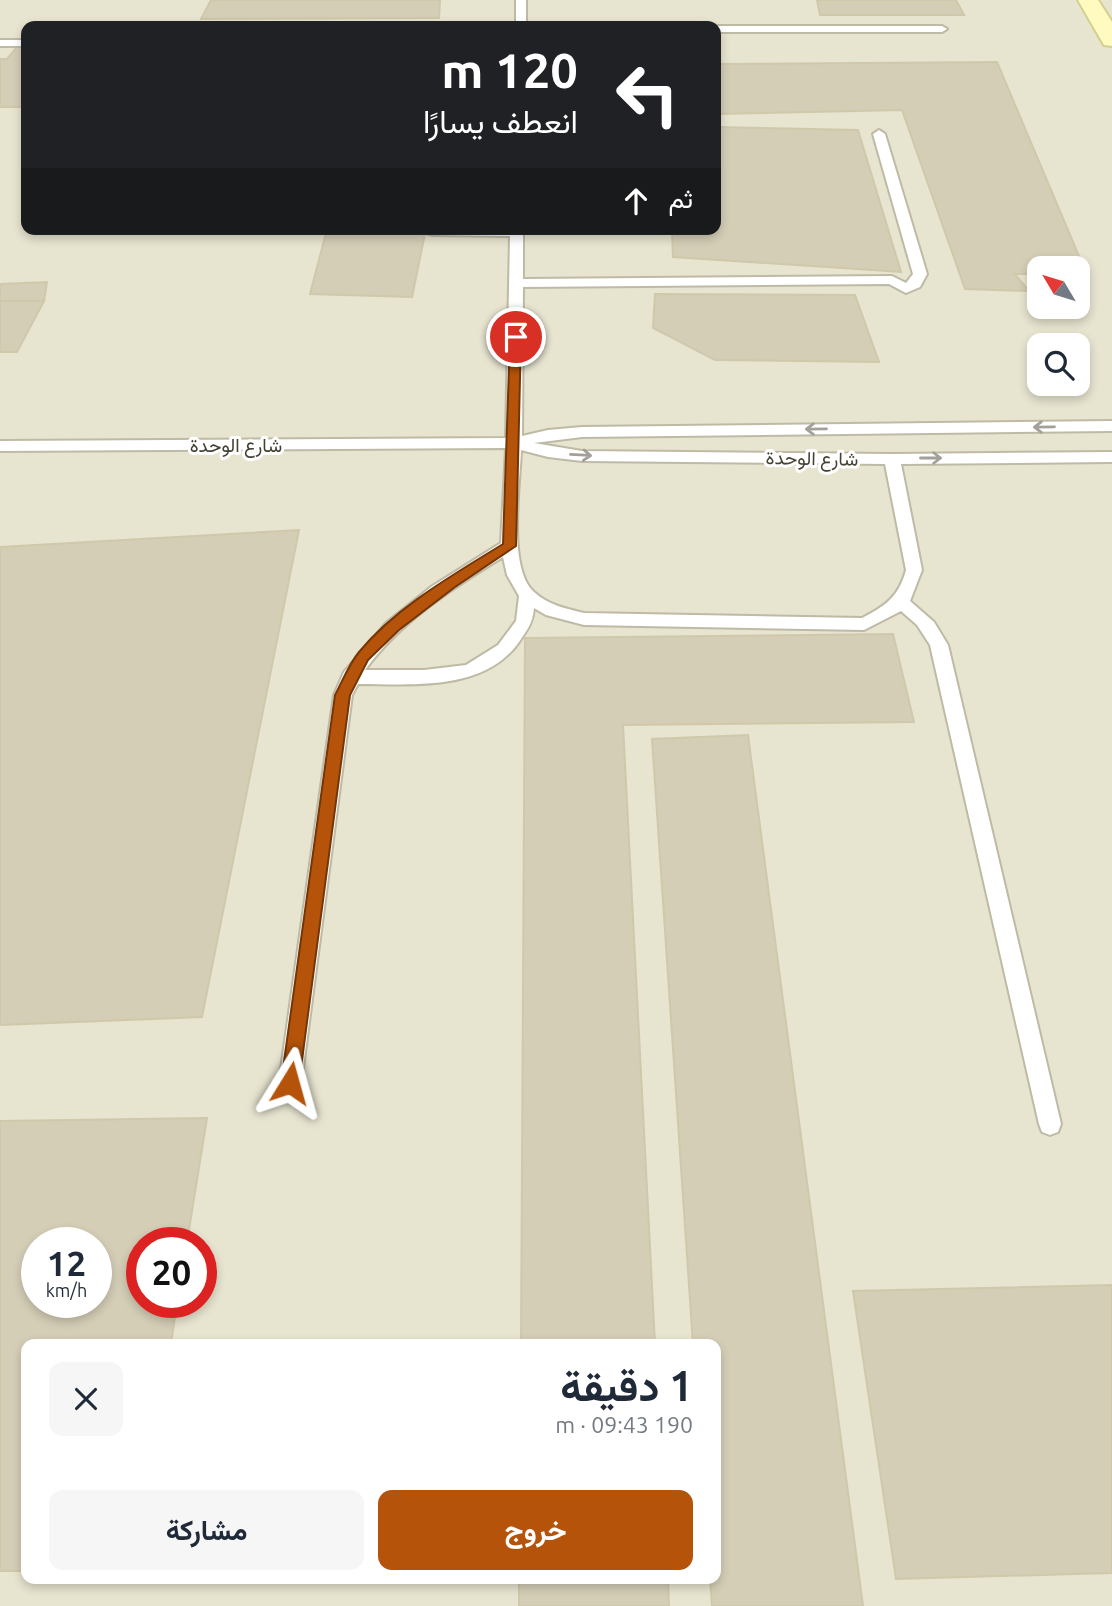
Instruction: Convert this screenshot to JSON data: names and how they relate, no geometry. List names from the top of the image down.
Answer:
{
  "streets": {
    "lane": ["شارع الوحدة"]
  },
  "north": "top left",
  "page": {
    "turn": ["120 m", "انعطف يسارًا"],
    "then": "ثم",
    "speed": "12 km/h",
    "limit": "20",
    "heading": ["1 دقيقة", "190 m · 09:43"],
    "buttons": ["خروج", "مشاركة"]
  }
}
